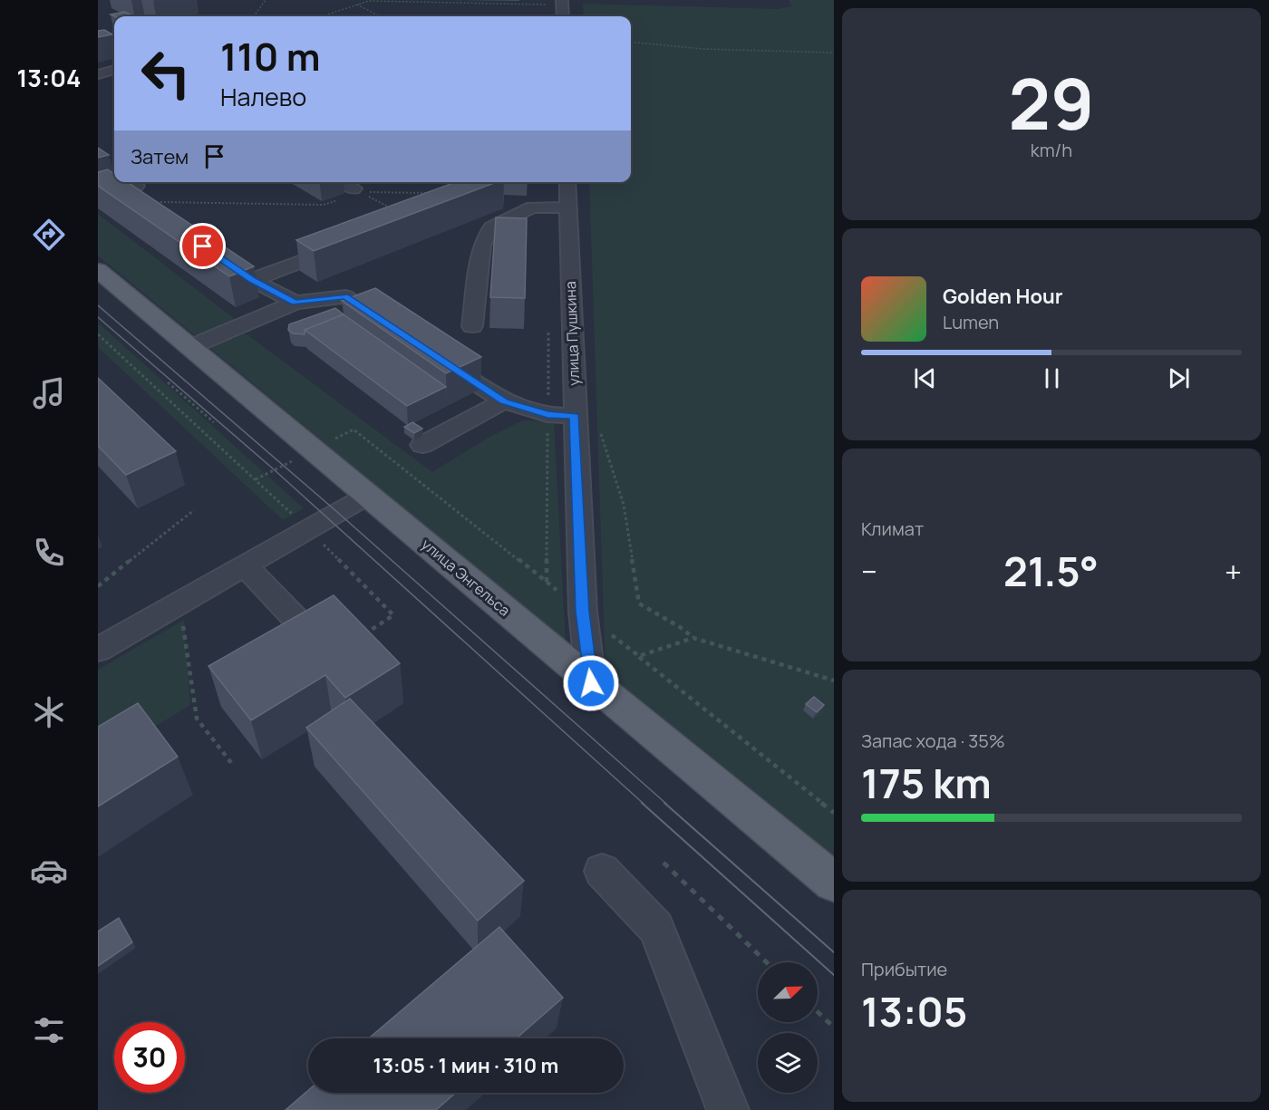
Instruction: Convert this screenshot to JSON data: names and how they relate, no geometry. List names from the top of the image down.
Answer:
{
  "streets": {
    "main road": ["улица Энгельса"],
    "street": ["улица Пушкина"]
  },
  "crossings": [
    ["улица Пушкина", "улица Энгельса"]
  ],
  "north": "top right",
  "page": {
    "tabs": "13:04",
    "tile": [
      ["29", "km/h"],
      "Климат",
      ["Запас хода · 35%", "175 km"],
      ["Прибытие", "13:05"]
    ],
    "turn": ["110 m", "Налево"],
    "then": "Затем",
    "song": ["Golden Hour", "Lumen"],
    "heat": ["−", "21.5°", "+"],
    "limit": "30",
    "trip": "13:05 · 1 мин · 310 m"
  }
}
